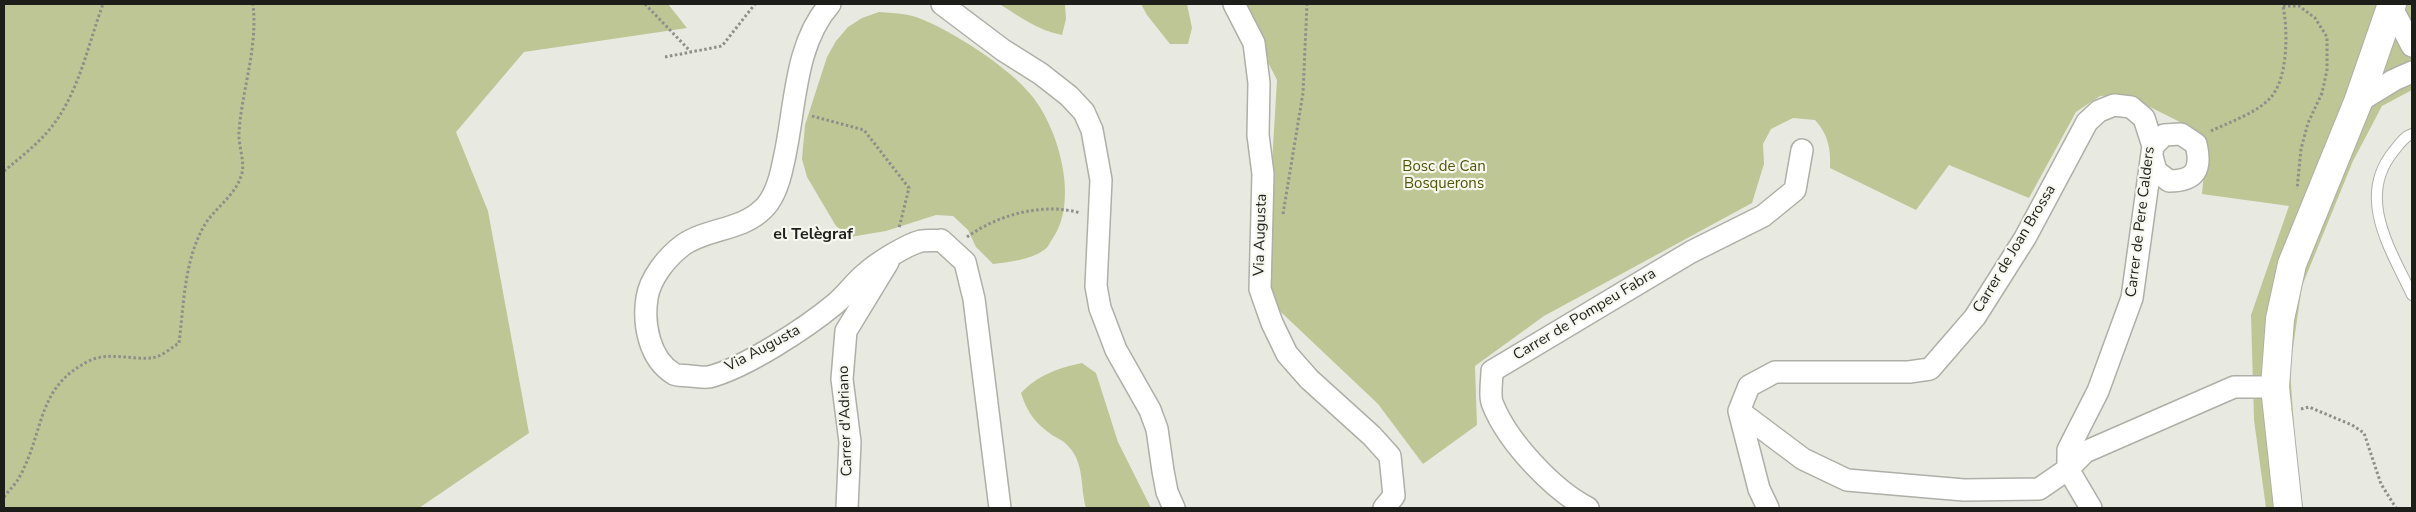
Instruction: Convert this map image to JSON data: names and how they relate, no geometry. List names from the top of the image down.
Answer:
{
  "streets": {
    "street": [
      "Carrer de Pere Calders",
      "Via Augusta",
      "Carrer de Joan Brossa",
      "Carrer de Pompeu Fabra",
      "Carrer d'Adriano"
    ]
  },
  "crossings": [
    ["Carrer de Pere Calders", "Carrer de Joan Brossa"],
    ["Via Augusta", "Carrer d'Adriano"]
  ],
  "districts": ["el Telègraf"],
  "parks": ["Bosc de Can Bosquerons"]
}
